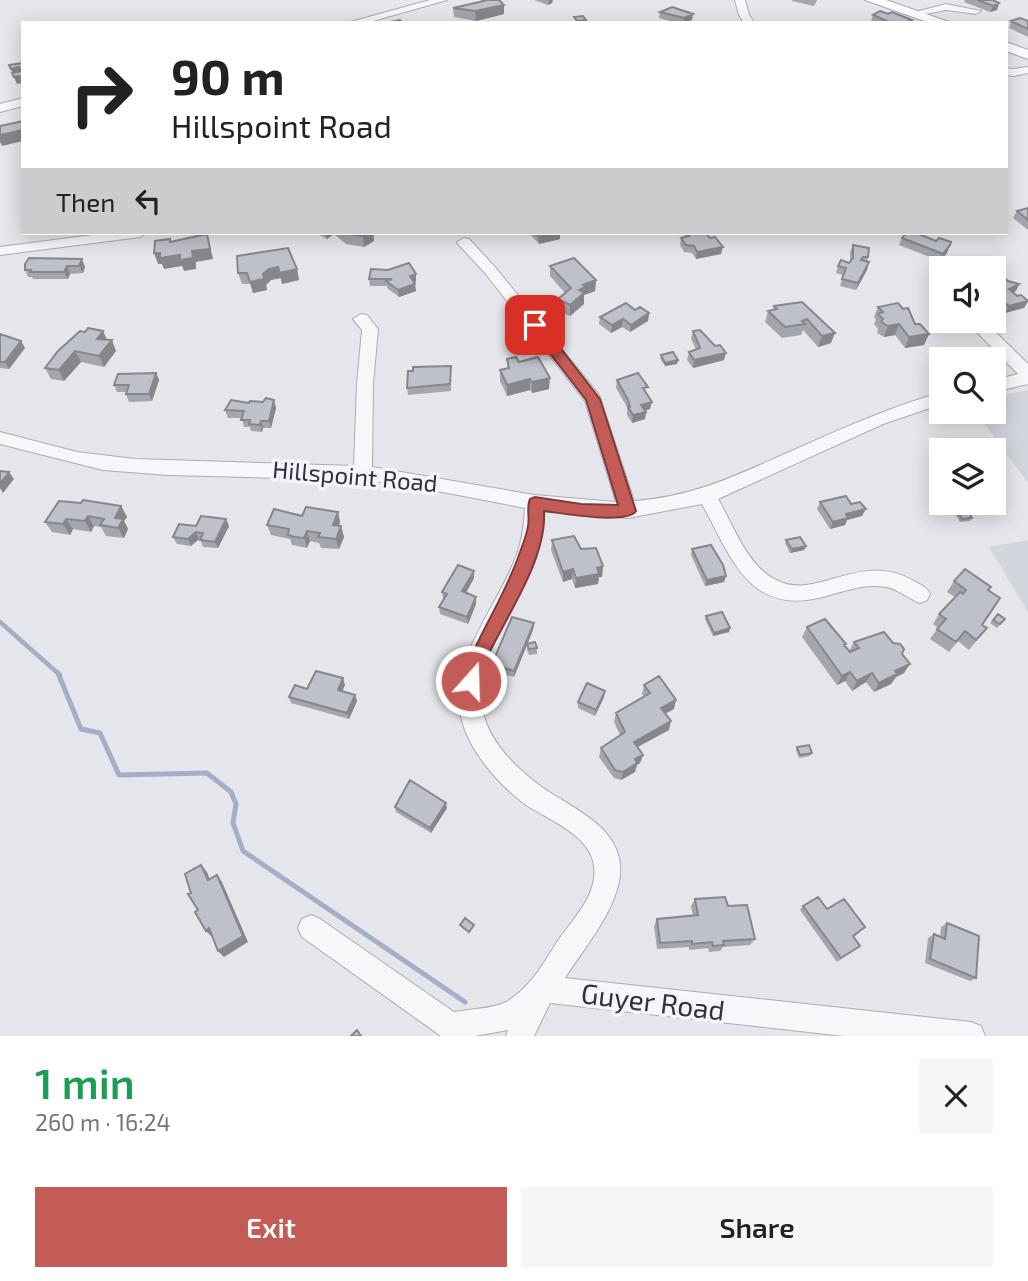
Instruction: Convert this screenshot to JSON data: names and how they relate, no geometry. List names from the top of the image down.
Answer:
{
  "streets": {
    "street": ["Hillspoint Road", "Guyer Road"]
  },
  "page": {
    "turn": ["90 m", "Hillspoint Road"],
    "then": "Then",
    "heading": ["1 min", "260 m · 16:24"],
    "buttons": ["Exit", "Share"]
  }
}
